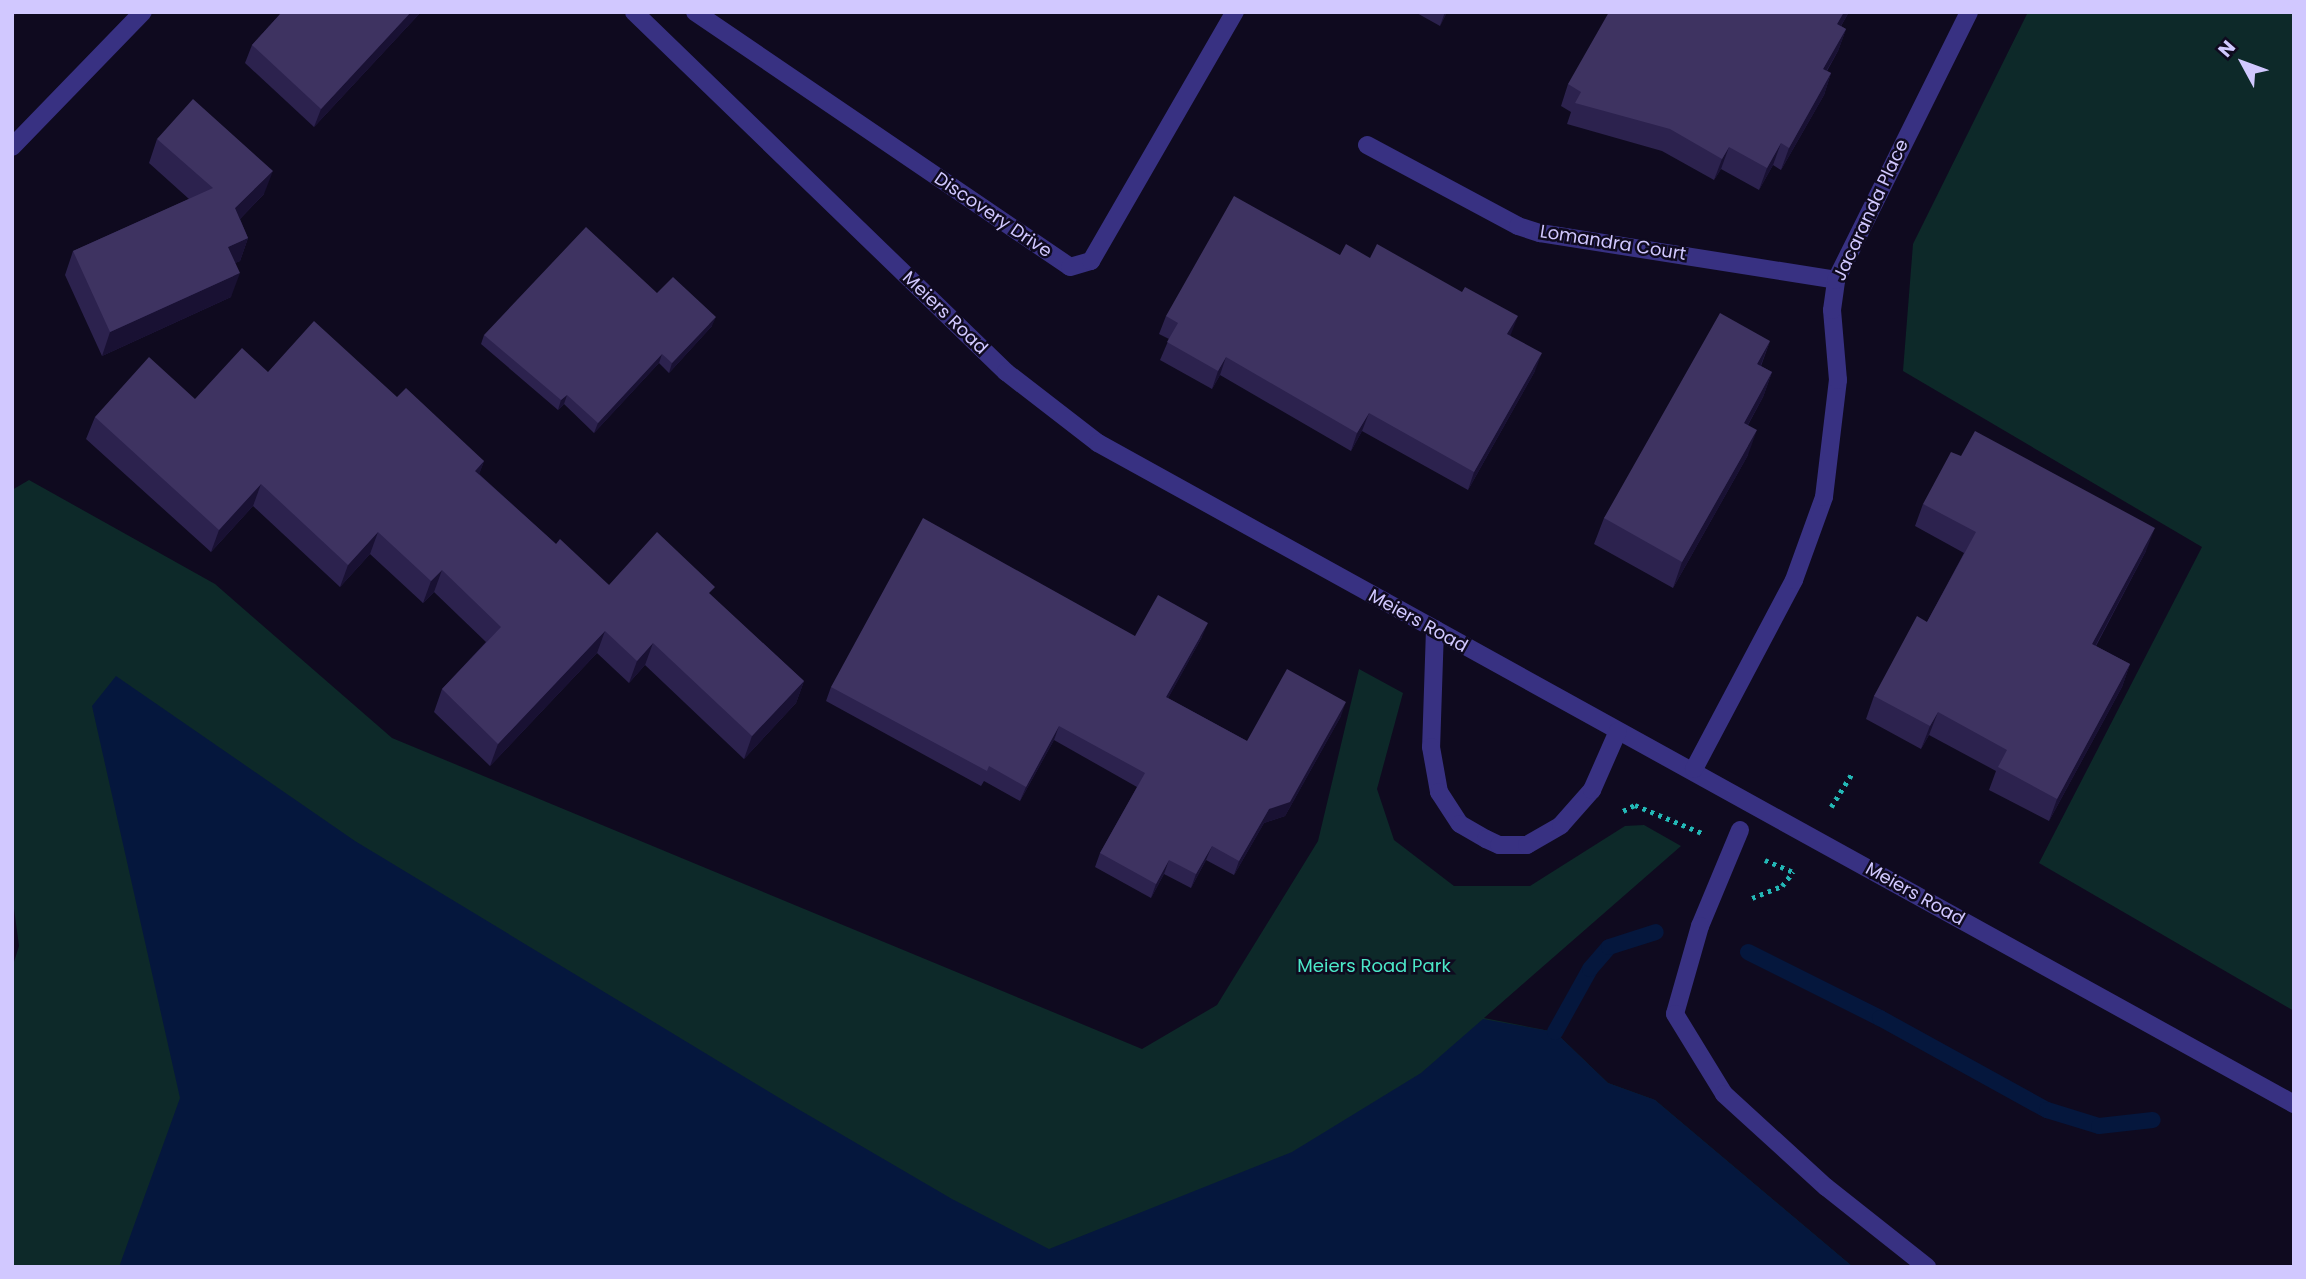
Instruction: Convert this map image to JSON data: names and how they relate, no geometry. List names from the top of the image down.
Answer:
{
  "streets": {
    "street": [
      "Jacaranda Place",
      "Discovery Drive",
      "Lomandra Court",
      "Meiers Road"
    ]
  },
  "crossings": [
    ["Jacaranda Place", "Lomandra Court"],
    ["Jacaranda Place", "Meiers Road"]
  ],
  "parks": ["Meiers Road Park"],
  "north": "top left"
}
